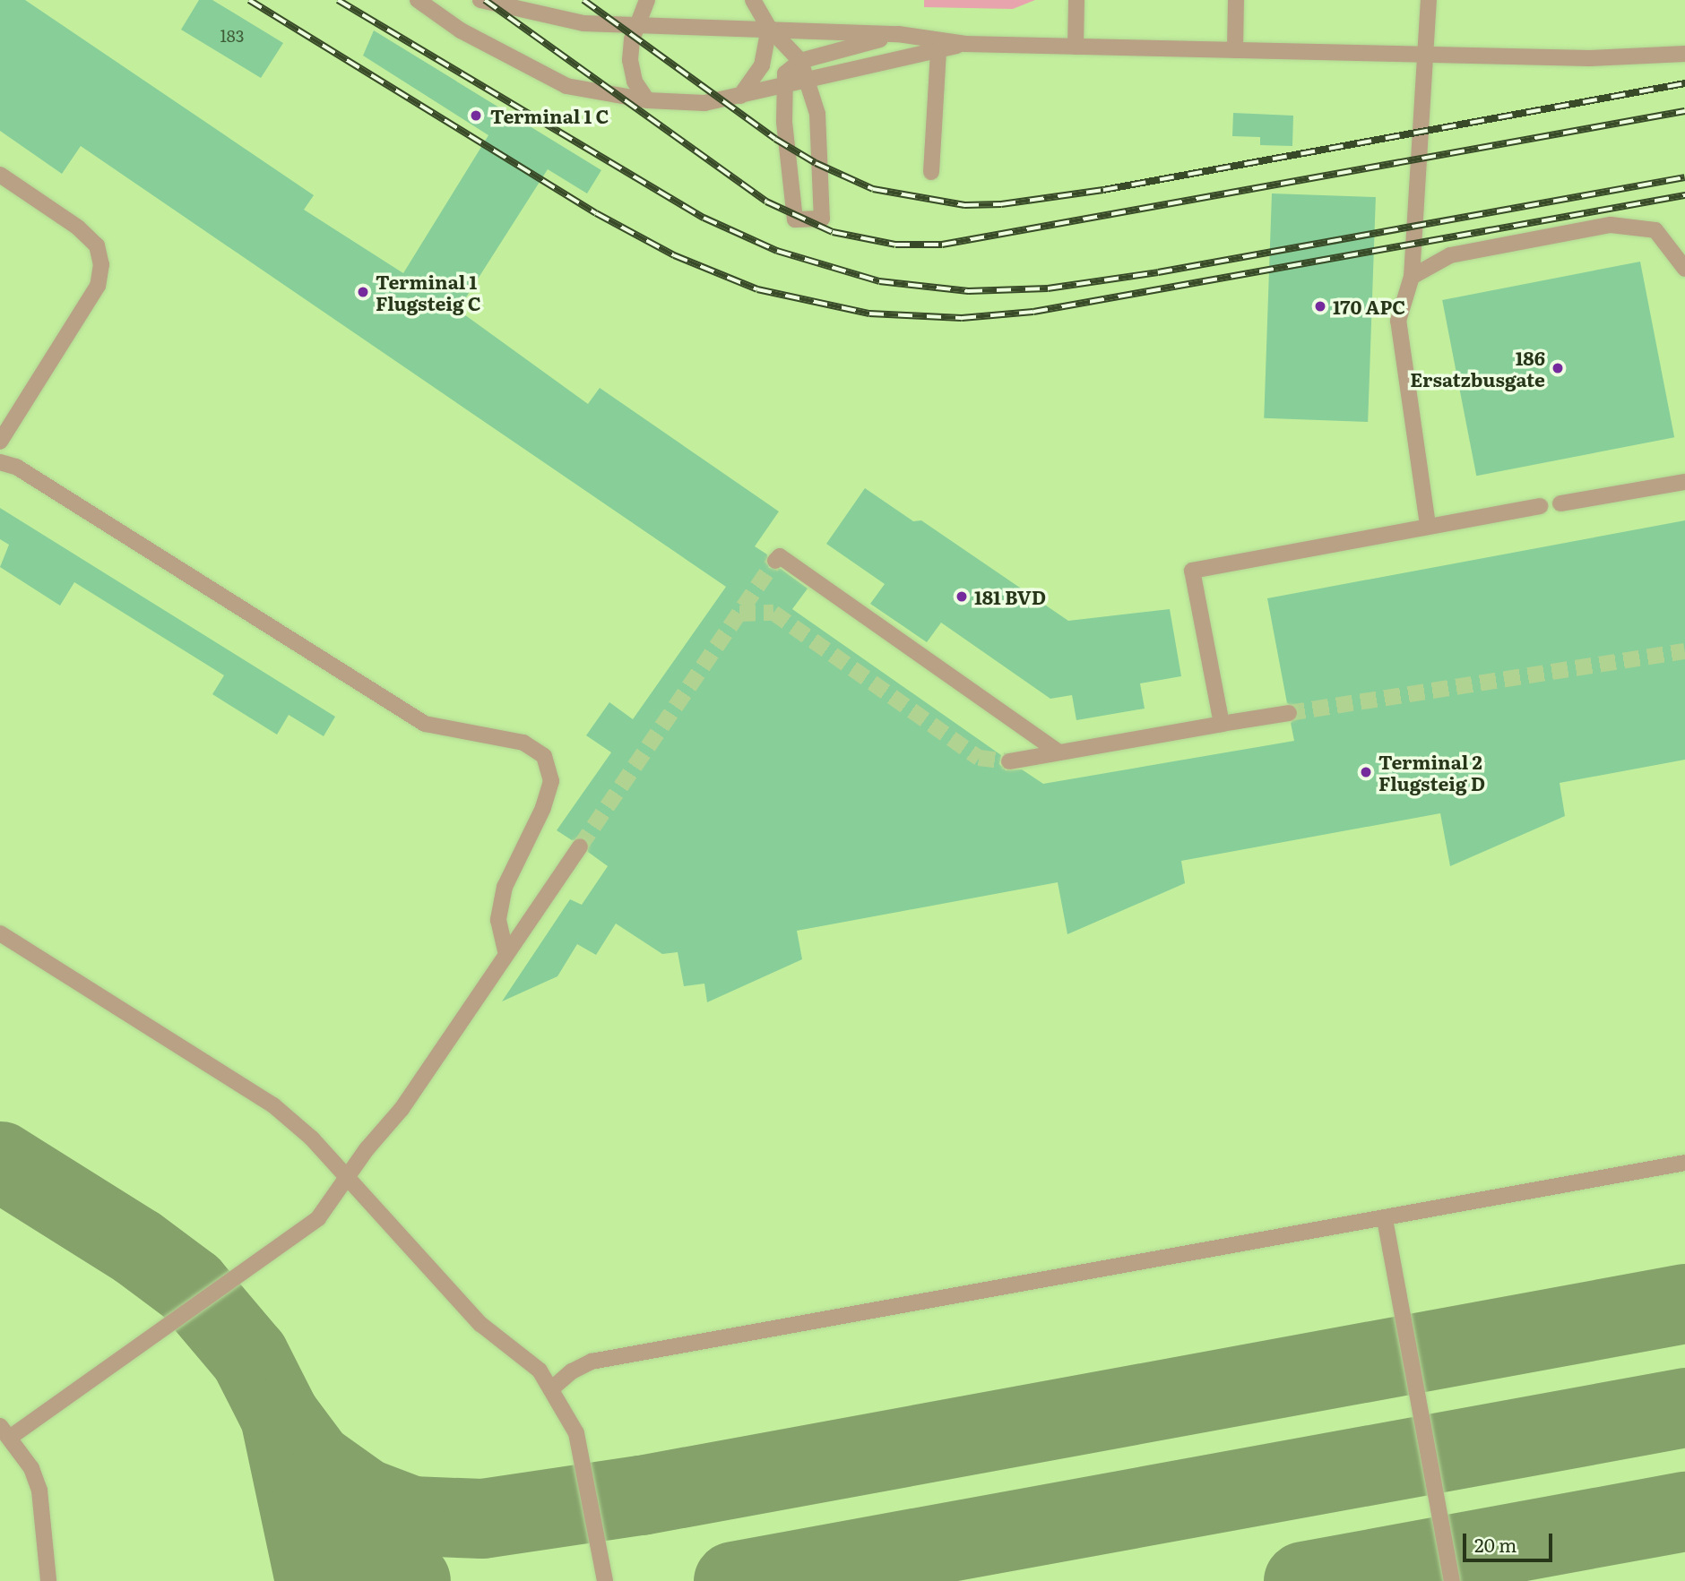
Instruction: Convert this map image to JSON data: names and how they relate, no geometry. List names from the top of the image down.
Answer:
{
  "places": [
    "Terminal 1 C",
    "Terminal 1 Flugsteig C",
    "170 APC",
    "186 Ersatzbusgate",
    "181 BVD",
    "Terminal 2 Flugsteig D"
  ],
  "house_numbers": ["183"],
  "scale_bar": "20 m"
}
